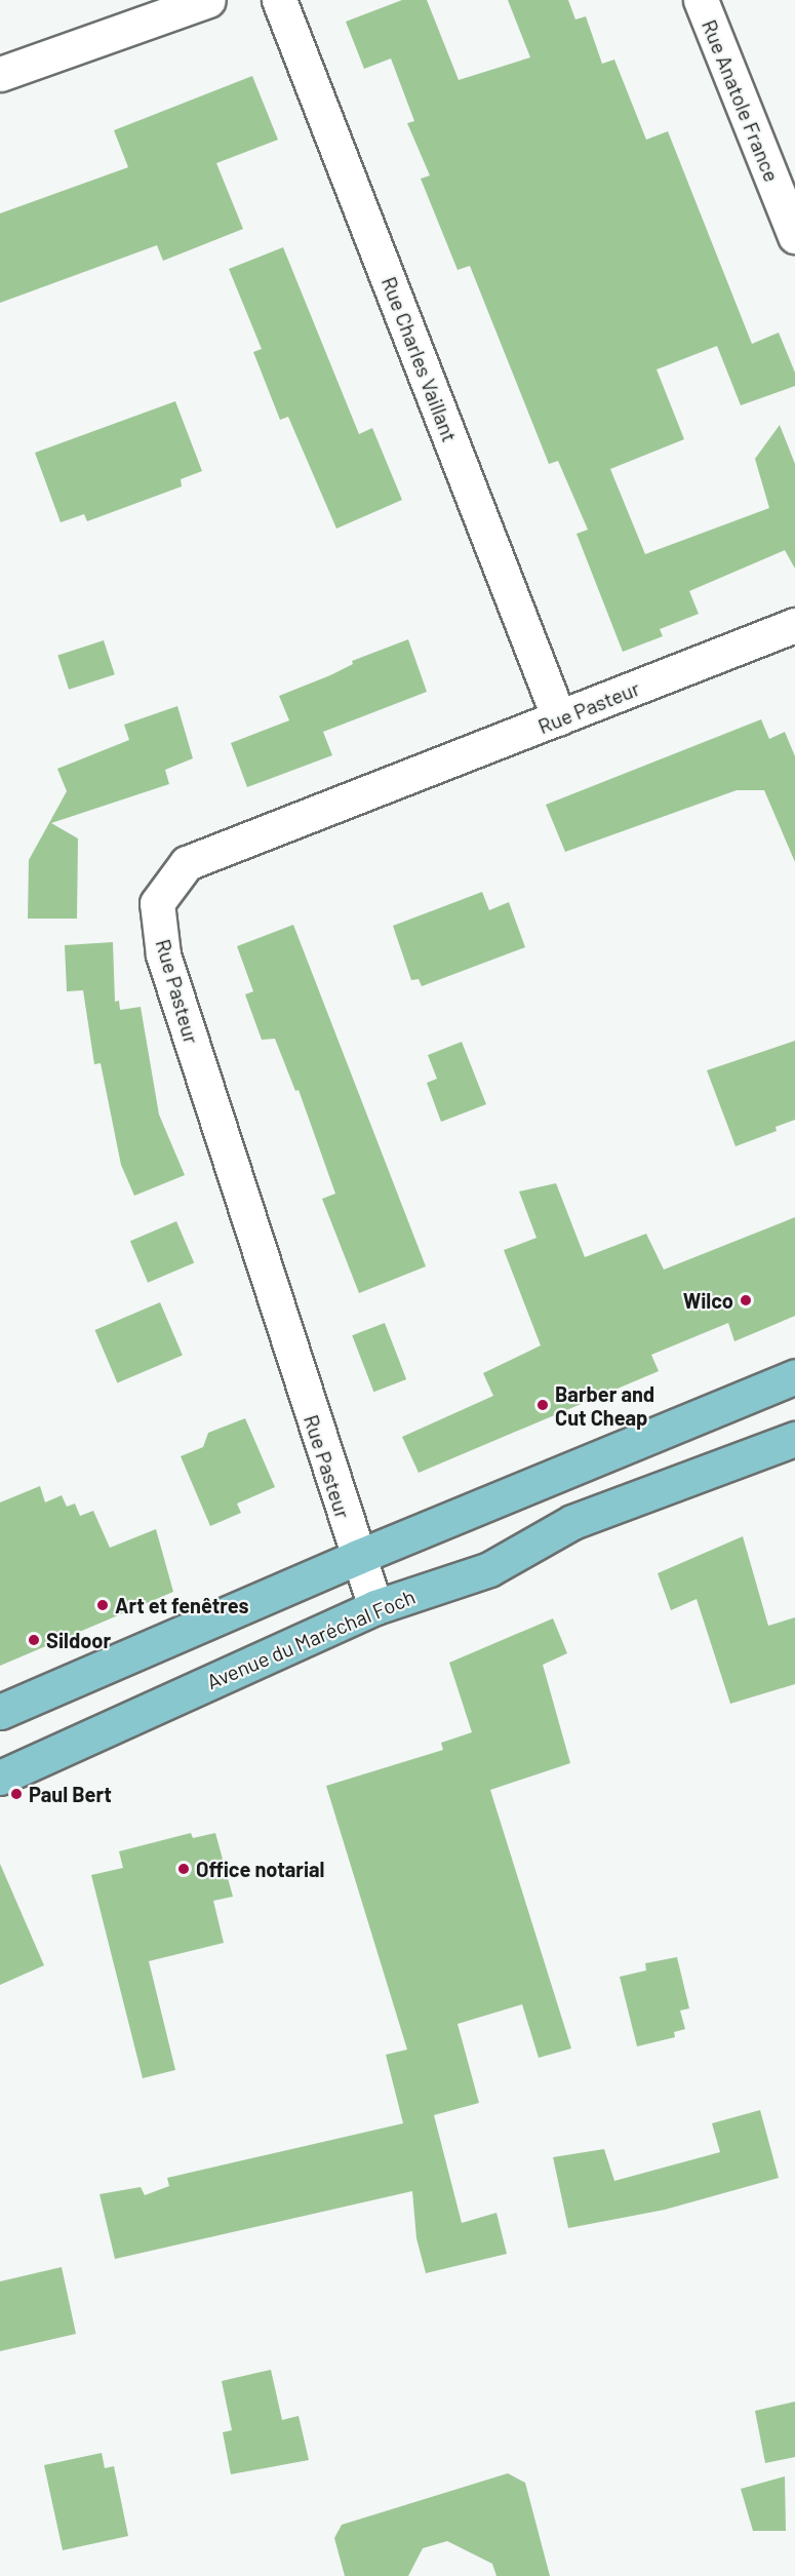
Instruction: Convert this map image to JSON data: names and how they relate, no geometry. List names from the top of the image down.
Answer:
{
  "streets": {
    "main road": ["Avenue du Maréchal Foch"],
    "street": ["Rue Anatole France", "Rue Charles Vaillant", "Rue Pasteur"]
  },
  "crossings": [
    ["Rue Charles Vaillant", "Rue Pasteur"],
    ["Rue Pasteur", "Avenue du Maréchal Foch"]
  ],
  "places": [
    "Wilco",
    "Barber and Cut Cheap",
    "Art et fenêtres",
    "Sildoor",
    "Paul Bert",
    "Office notarial"
  ]
}
